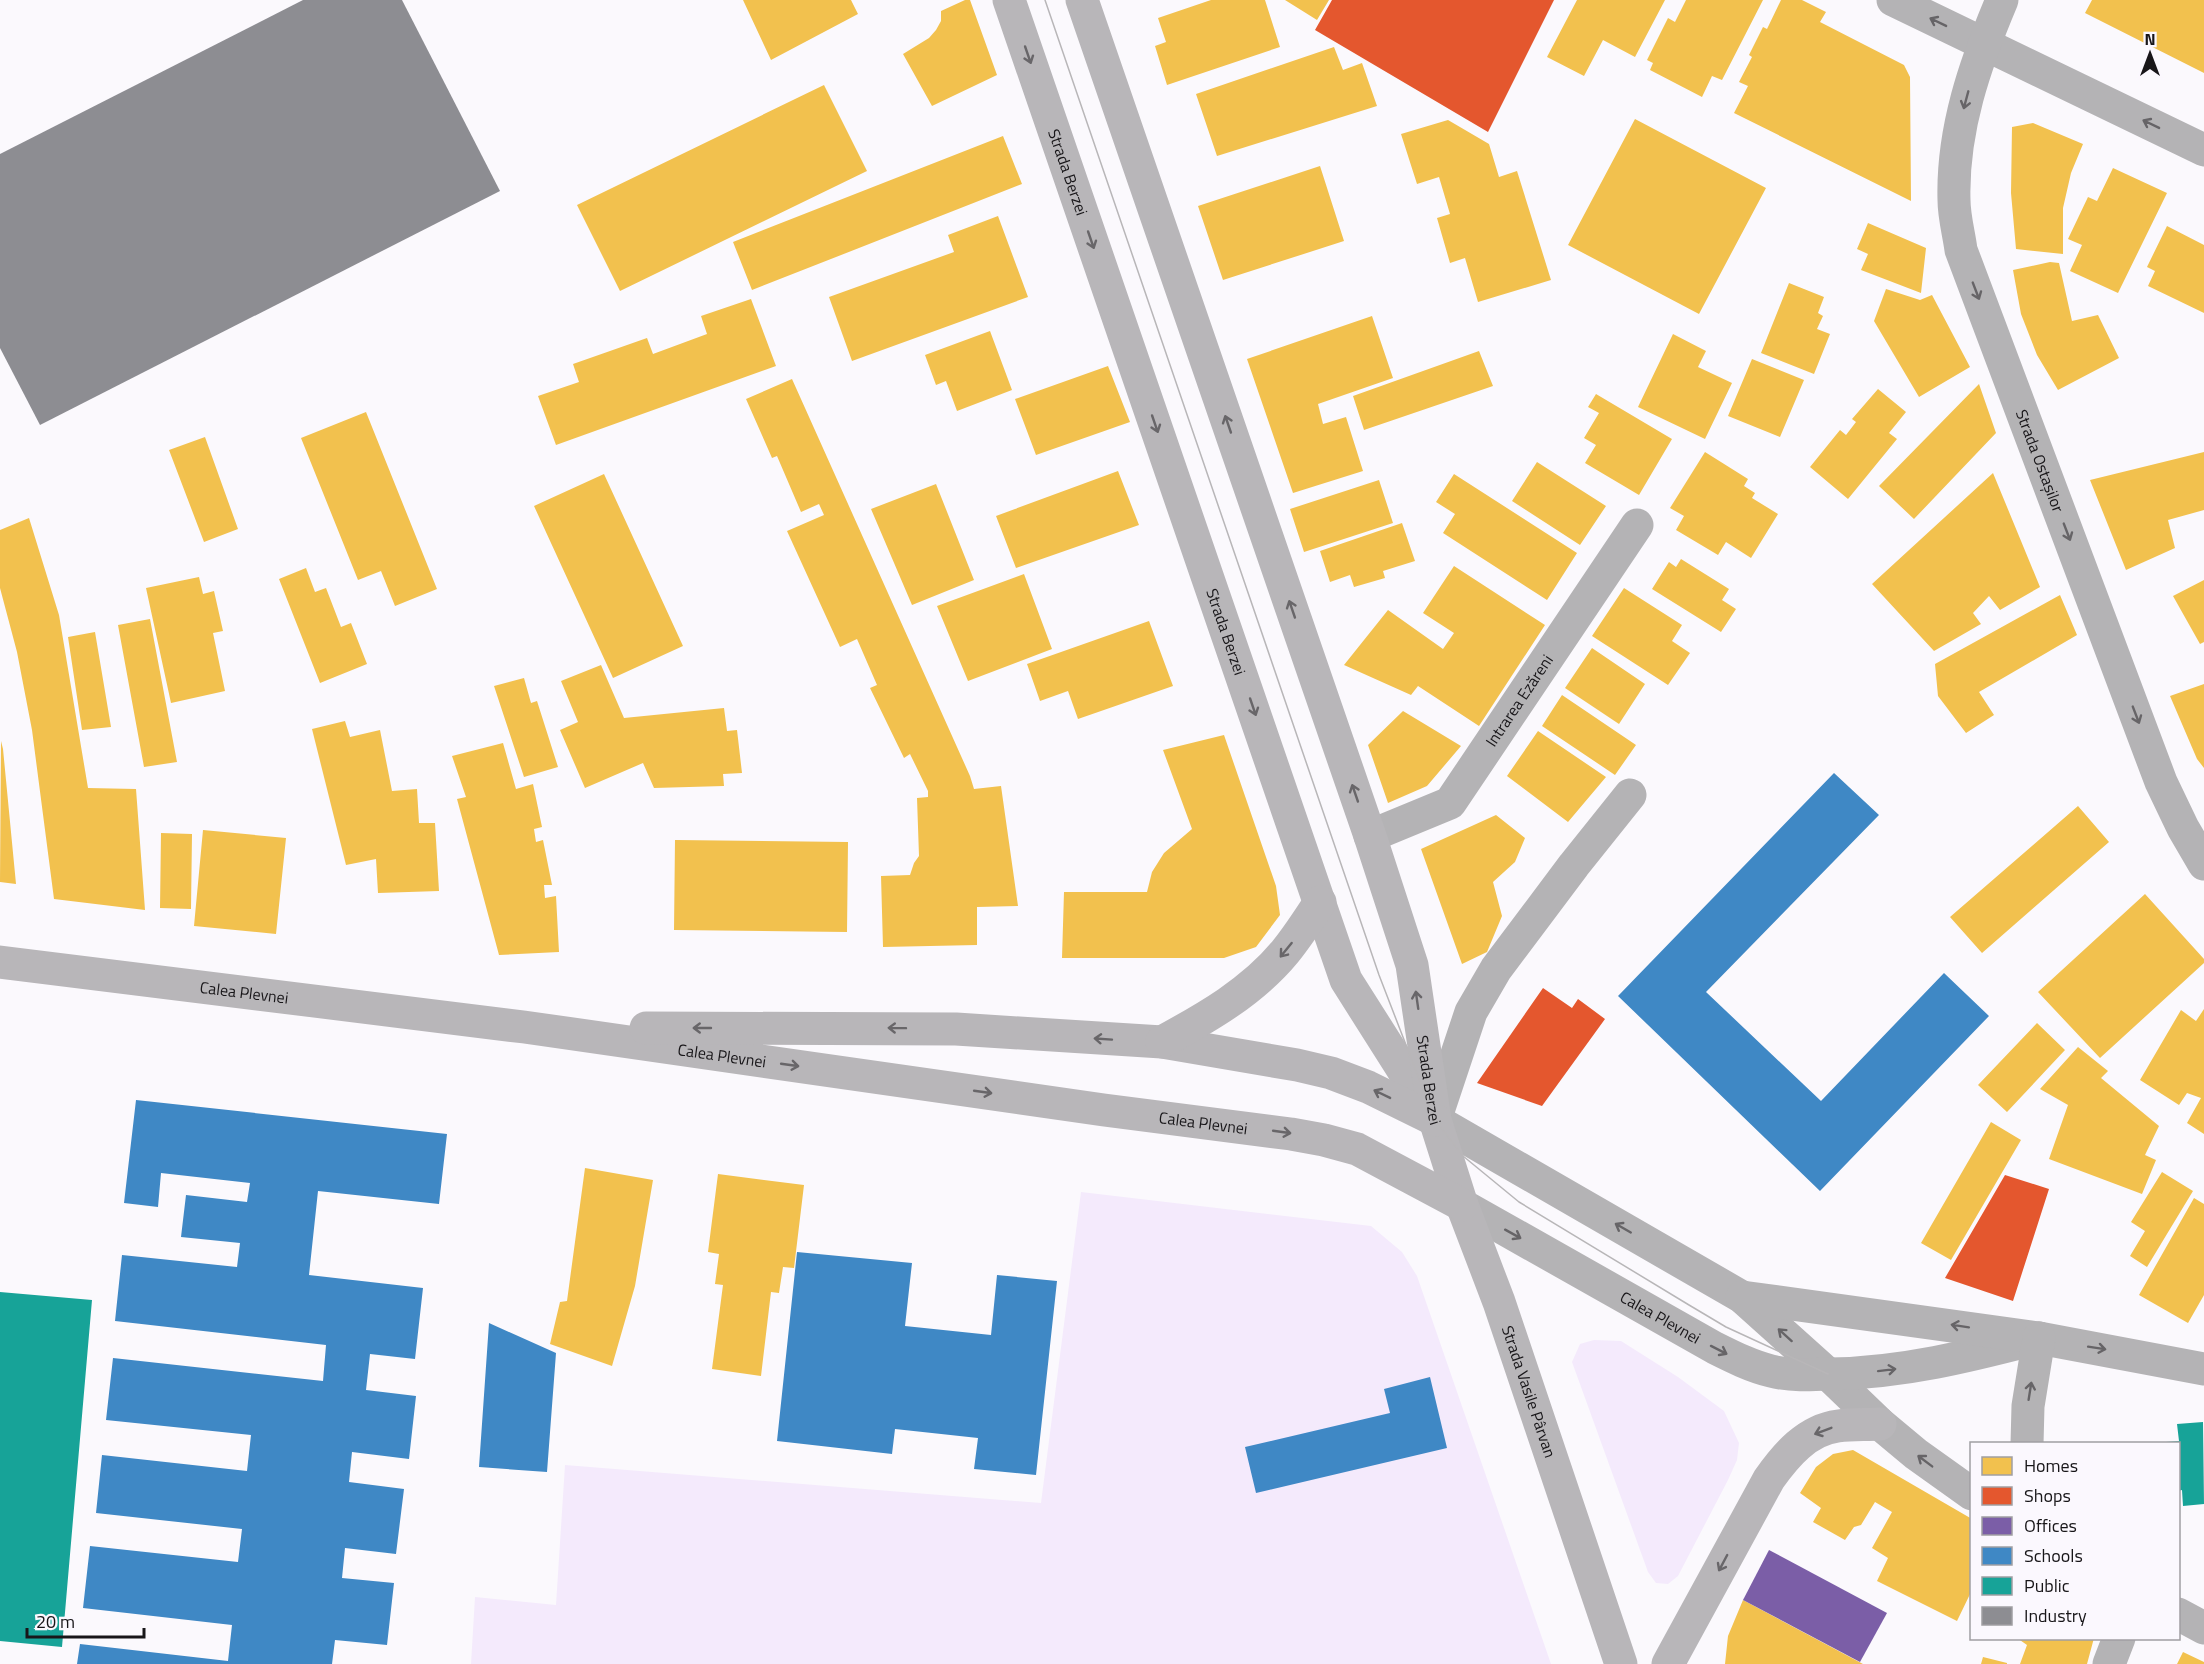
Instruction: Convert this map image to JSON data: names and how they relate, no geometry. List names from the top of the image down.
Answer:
{
  "streets": {
    "main road": ["Strada Berzei", "Calea Plevnei", "Strada Vasile Pârvan"],
    "street": ["Strada Ostașilor", "Intrarea Ezăreni"]
  },
  "crossings": [
    ["Strada Berzei", "Intrarea Ezăreni"],
    ["Strada Berzei", "Calea Plevnei"],
    ["Strada Berzei", "Strada Vasile Pârvan"],
    ["Calea Plevnei", "Strada Vasile Pârvan"]
  ],
  "one_way": ["Strada Ostașilor"],
  "legend": [
    "Homes",
    "Shops",
    "Offices",
    "Schools",
    "Public",
    "Industry"
  ],
  "scale_bar": "20 m",
  "north": "top"
}
